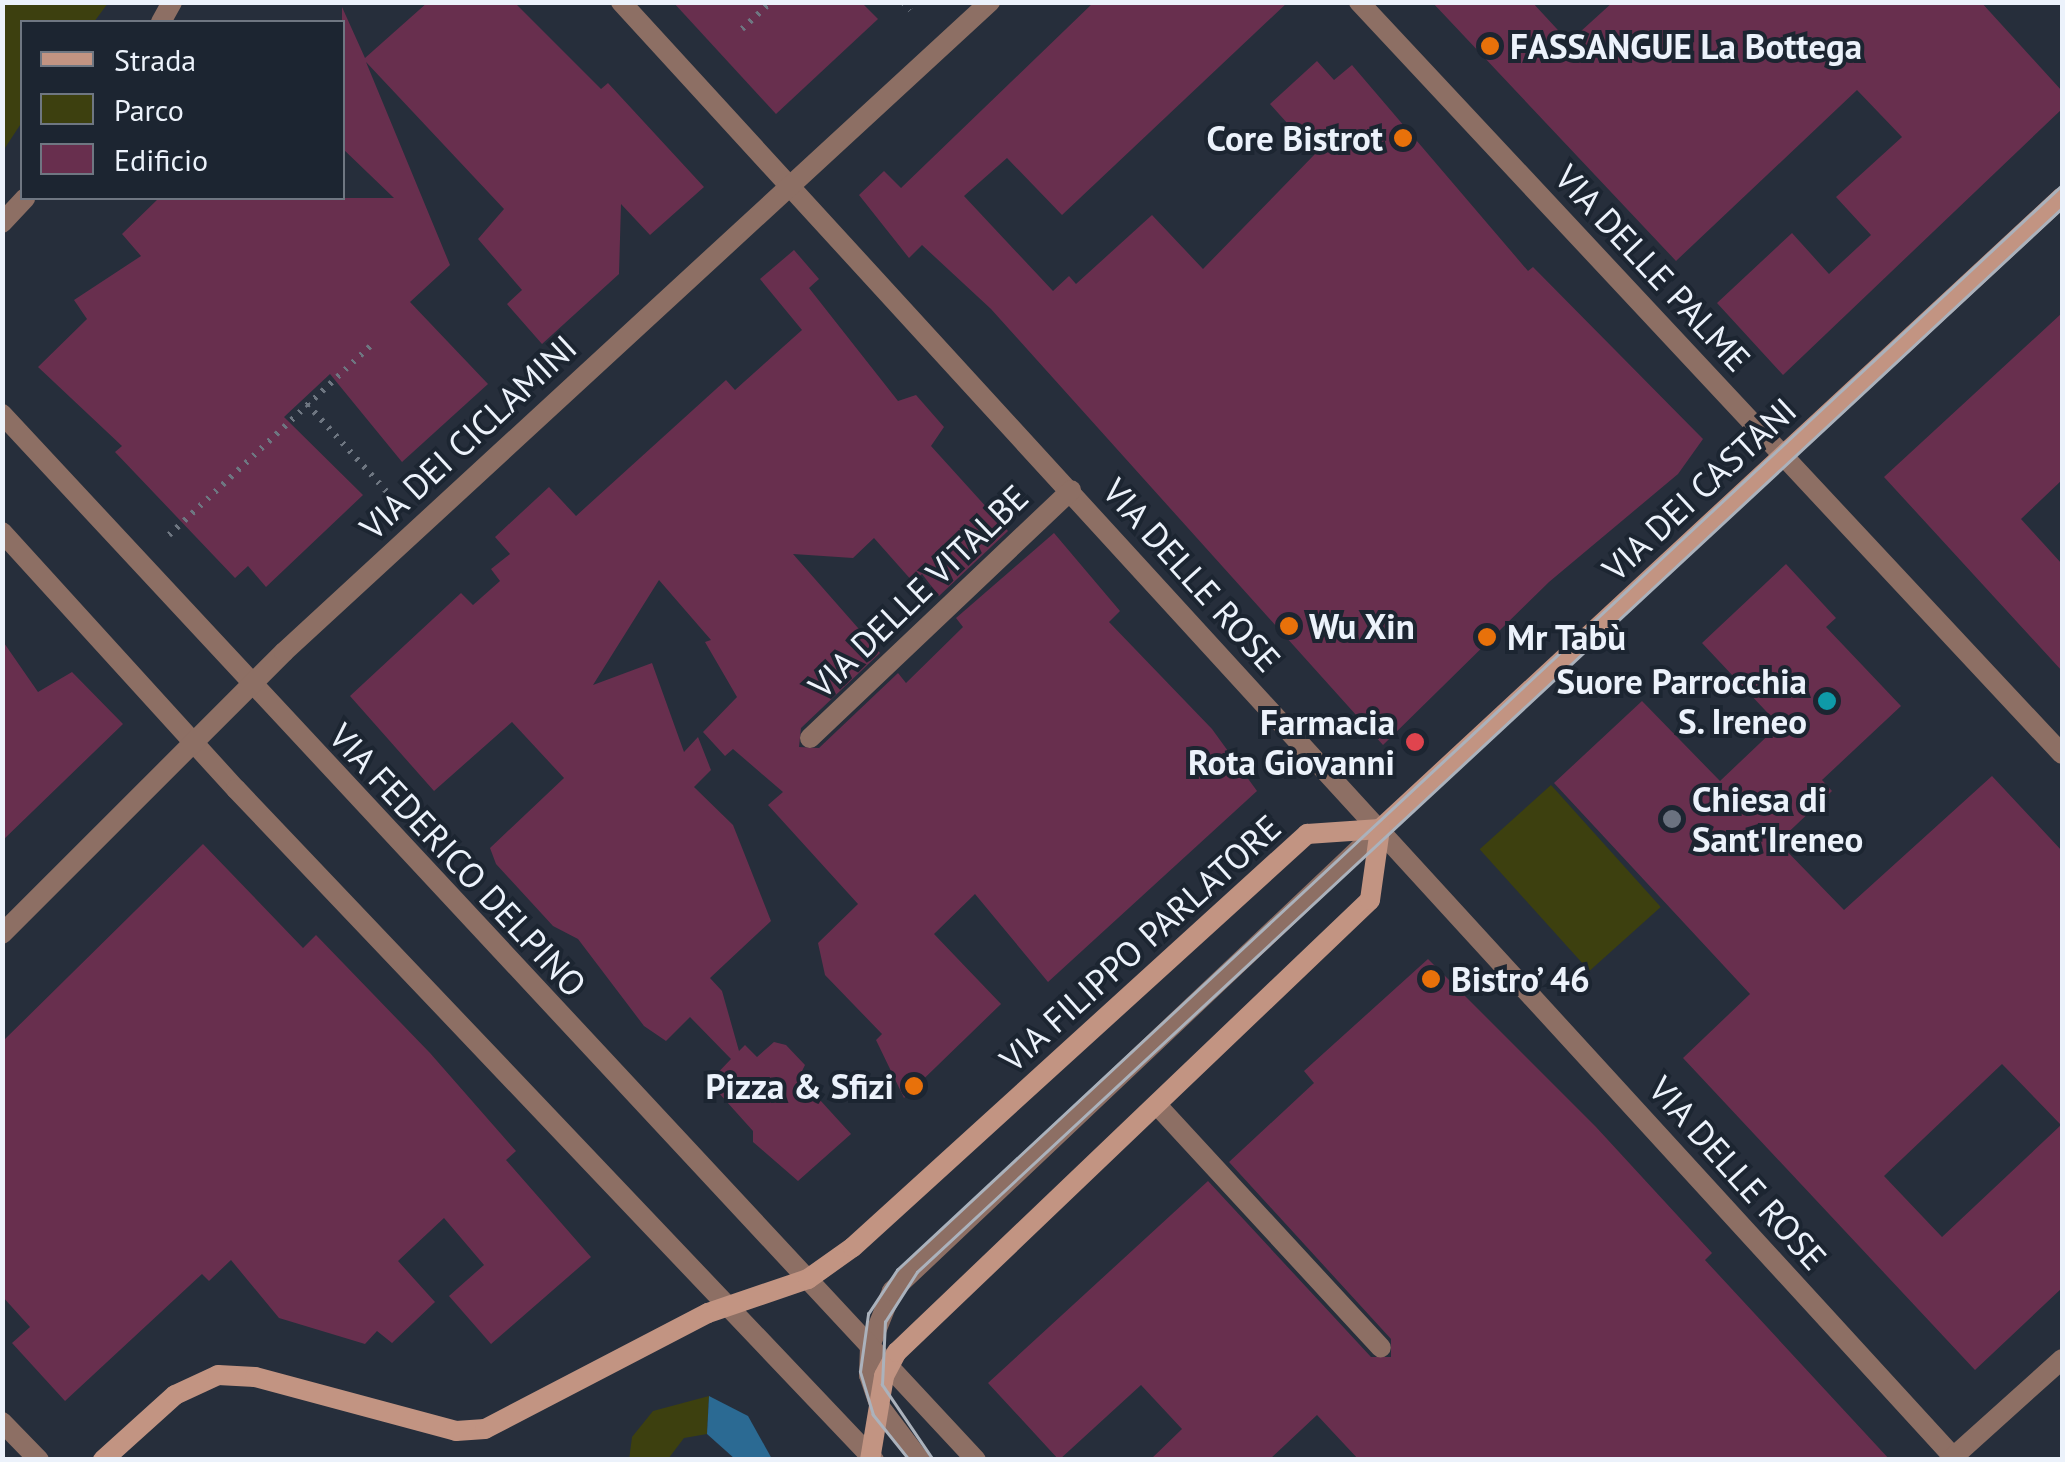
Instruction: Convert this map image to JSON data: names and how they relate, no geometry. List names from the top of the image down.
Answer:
{
  "streets": {
    "street": [
      "VIA DELLE PALME",
      "VIA DEI CICLAMINI",
      "VIA DEI CASTANI",
      "VIA DELLE ROSE",
      "VIA DELLE VITALBE",
      "VIA FEDERICO DELPINO",
      "VIA FILIPPO PARLATORE"
    ]
  },
  "crossings": [
    ["VIA DELLE PALME", "VIA DEI CASTANI"],
    ["VIA DEI CICLAMINI", "VIA DELLE ROSE"],
    ["VIA DEI CICLAMINI", "VIA FEDERICO DELPINO"],
    ["VIA DEI CASTANI", "VIA DELLE ROSE"],
    ["VIA DEI CASTANI", "VIA FILIPPO PARLATORE"],
    ["VIA DELLE ROSE", "VIA DELLE VITALBE"],
    ["VIA DELLE ROSE", "VIA FILIPPO PARLATORE"],
    ["VIA FEDERICO DELPINO", "VIA FILIPPO PARLATORE"]
  ],
  "places": [
    "FASSANGUE La Bottega",
    "Core Bistrot",
    "Wu Xin",
    "Mr Tabù",
    "Suore Parrocchia S. Ireneo",
    "Farmacia Rota Giovanni",
    "Chiesa di Sant'Ireneo",
    "Bistro’ 46",
    "Pizza & Sfizi"
  ],
  "legend": ["Strada", "Parco", "Edificio"]
}
